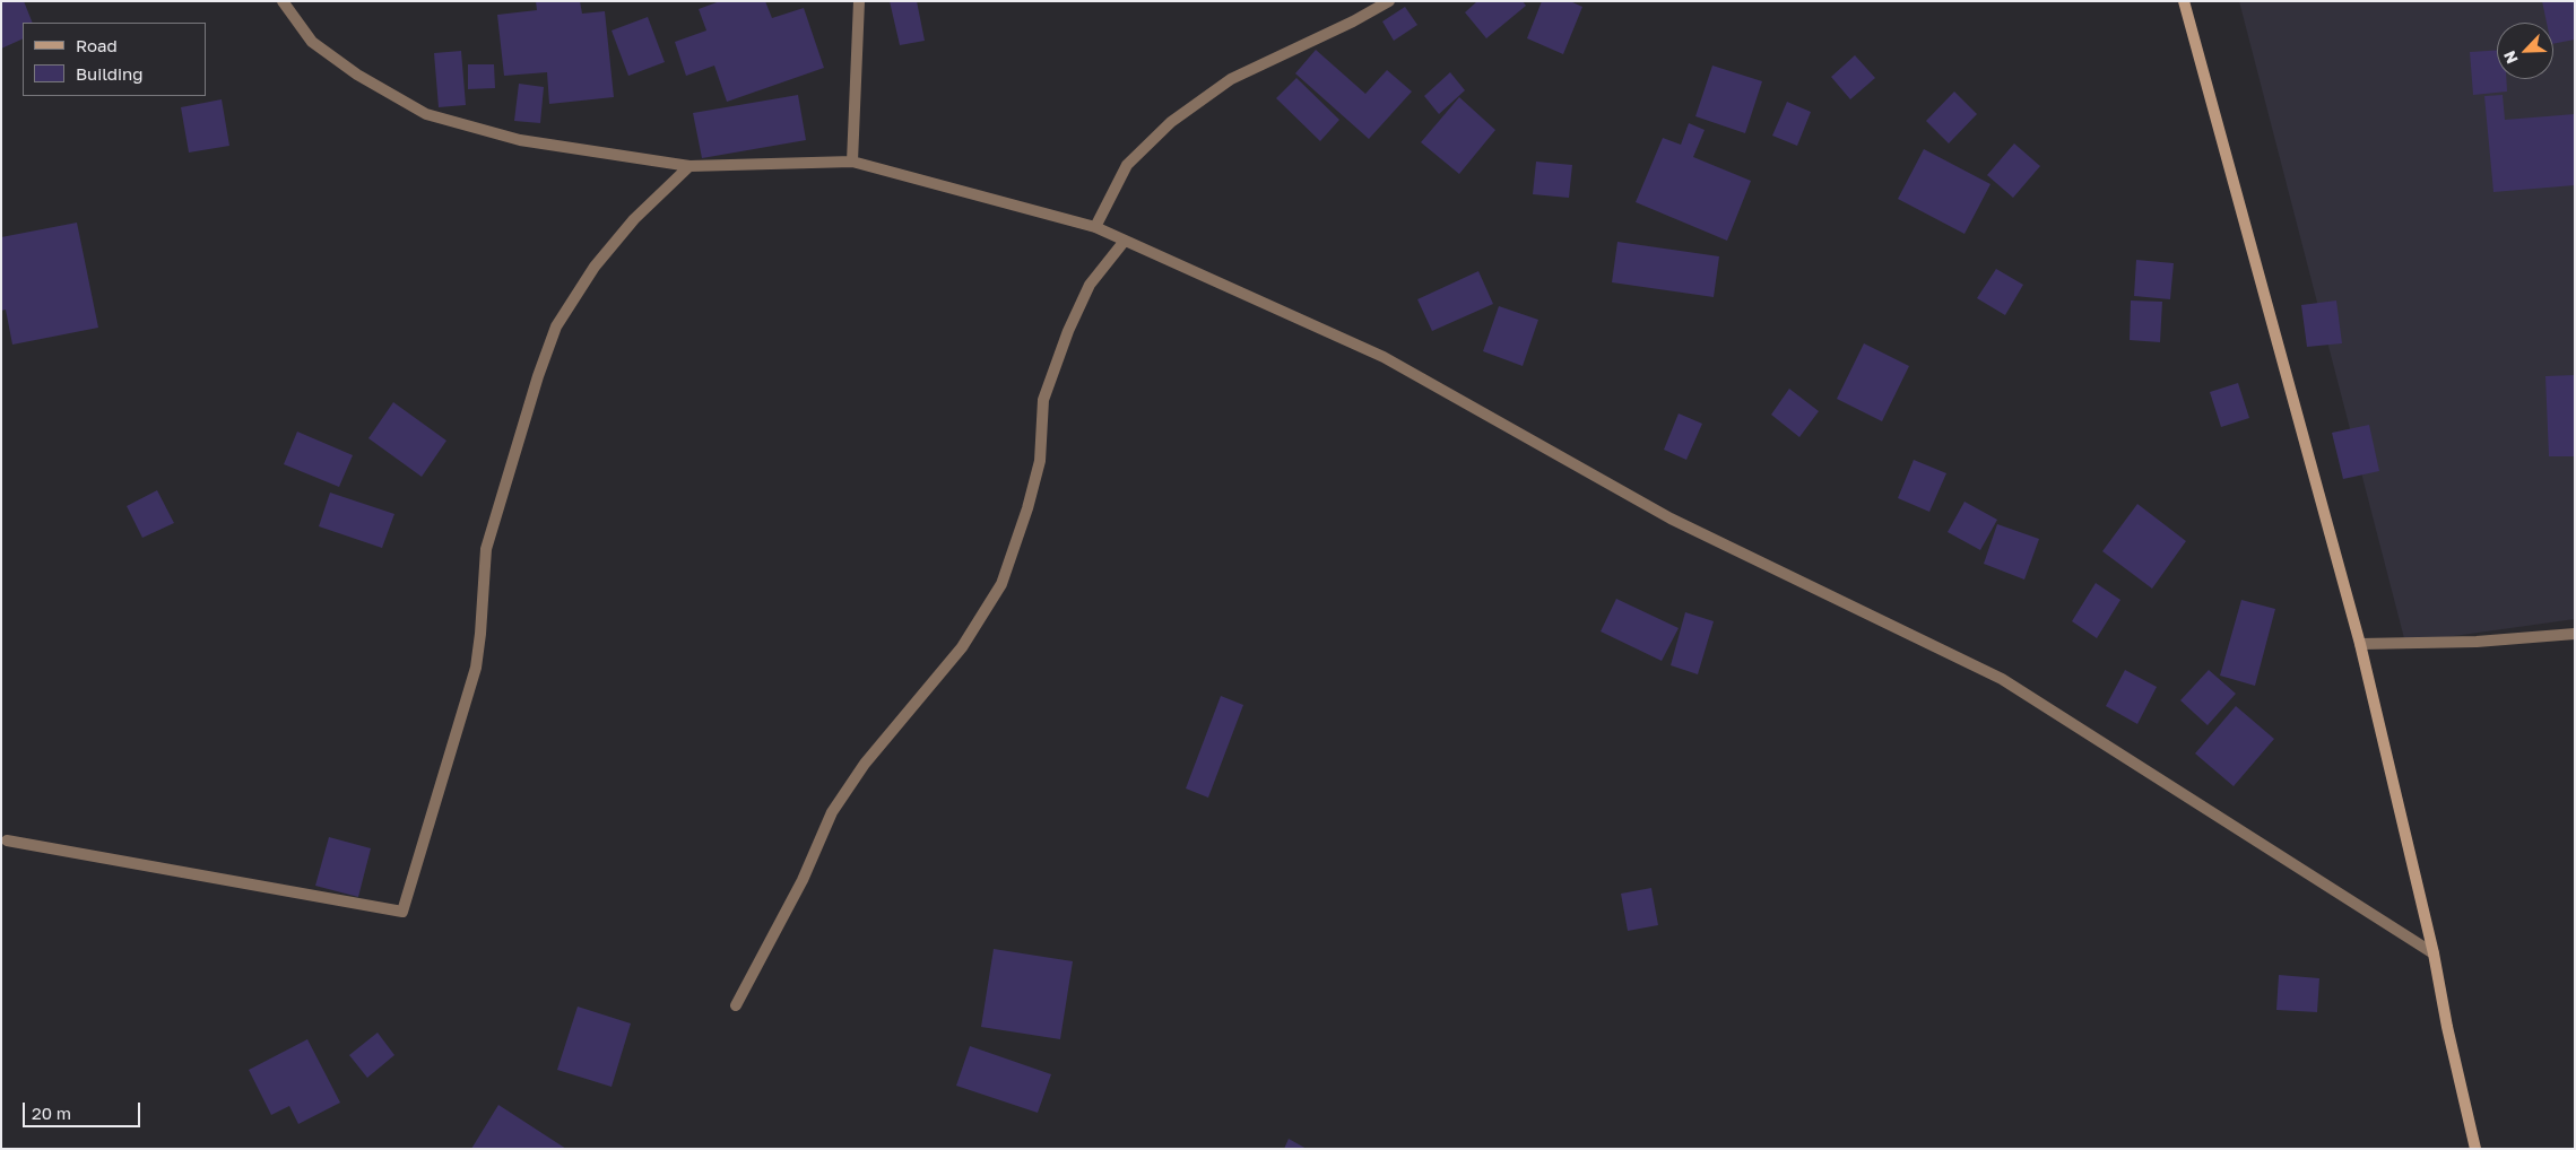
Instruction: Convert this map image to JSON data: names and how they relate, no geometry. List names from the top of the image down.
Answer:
{
  "legend": ["Road", "Building"],
  "scale_bar": "20 m",
  "north": "bottom left"
}
